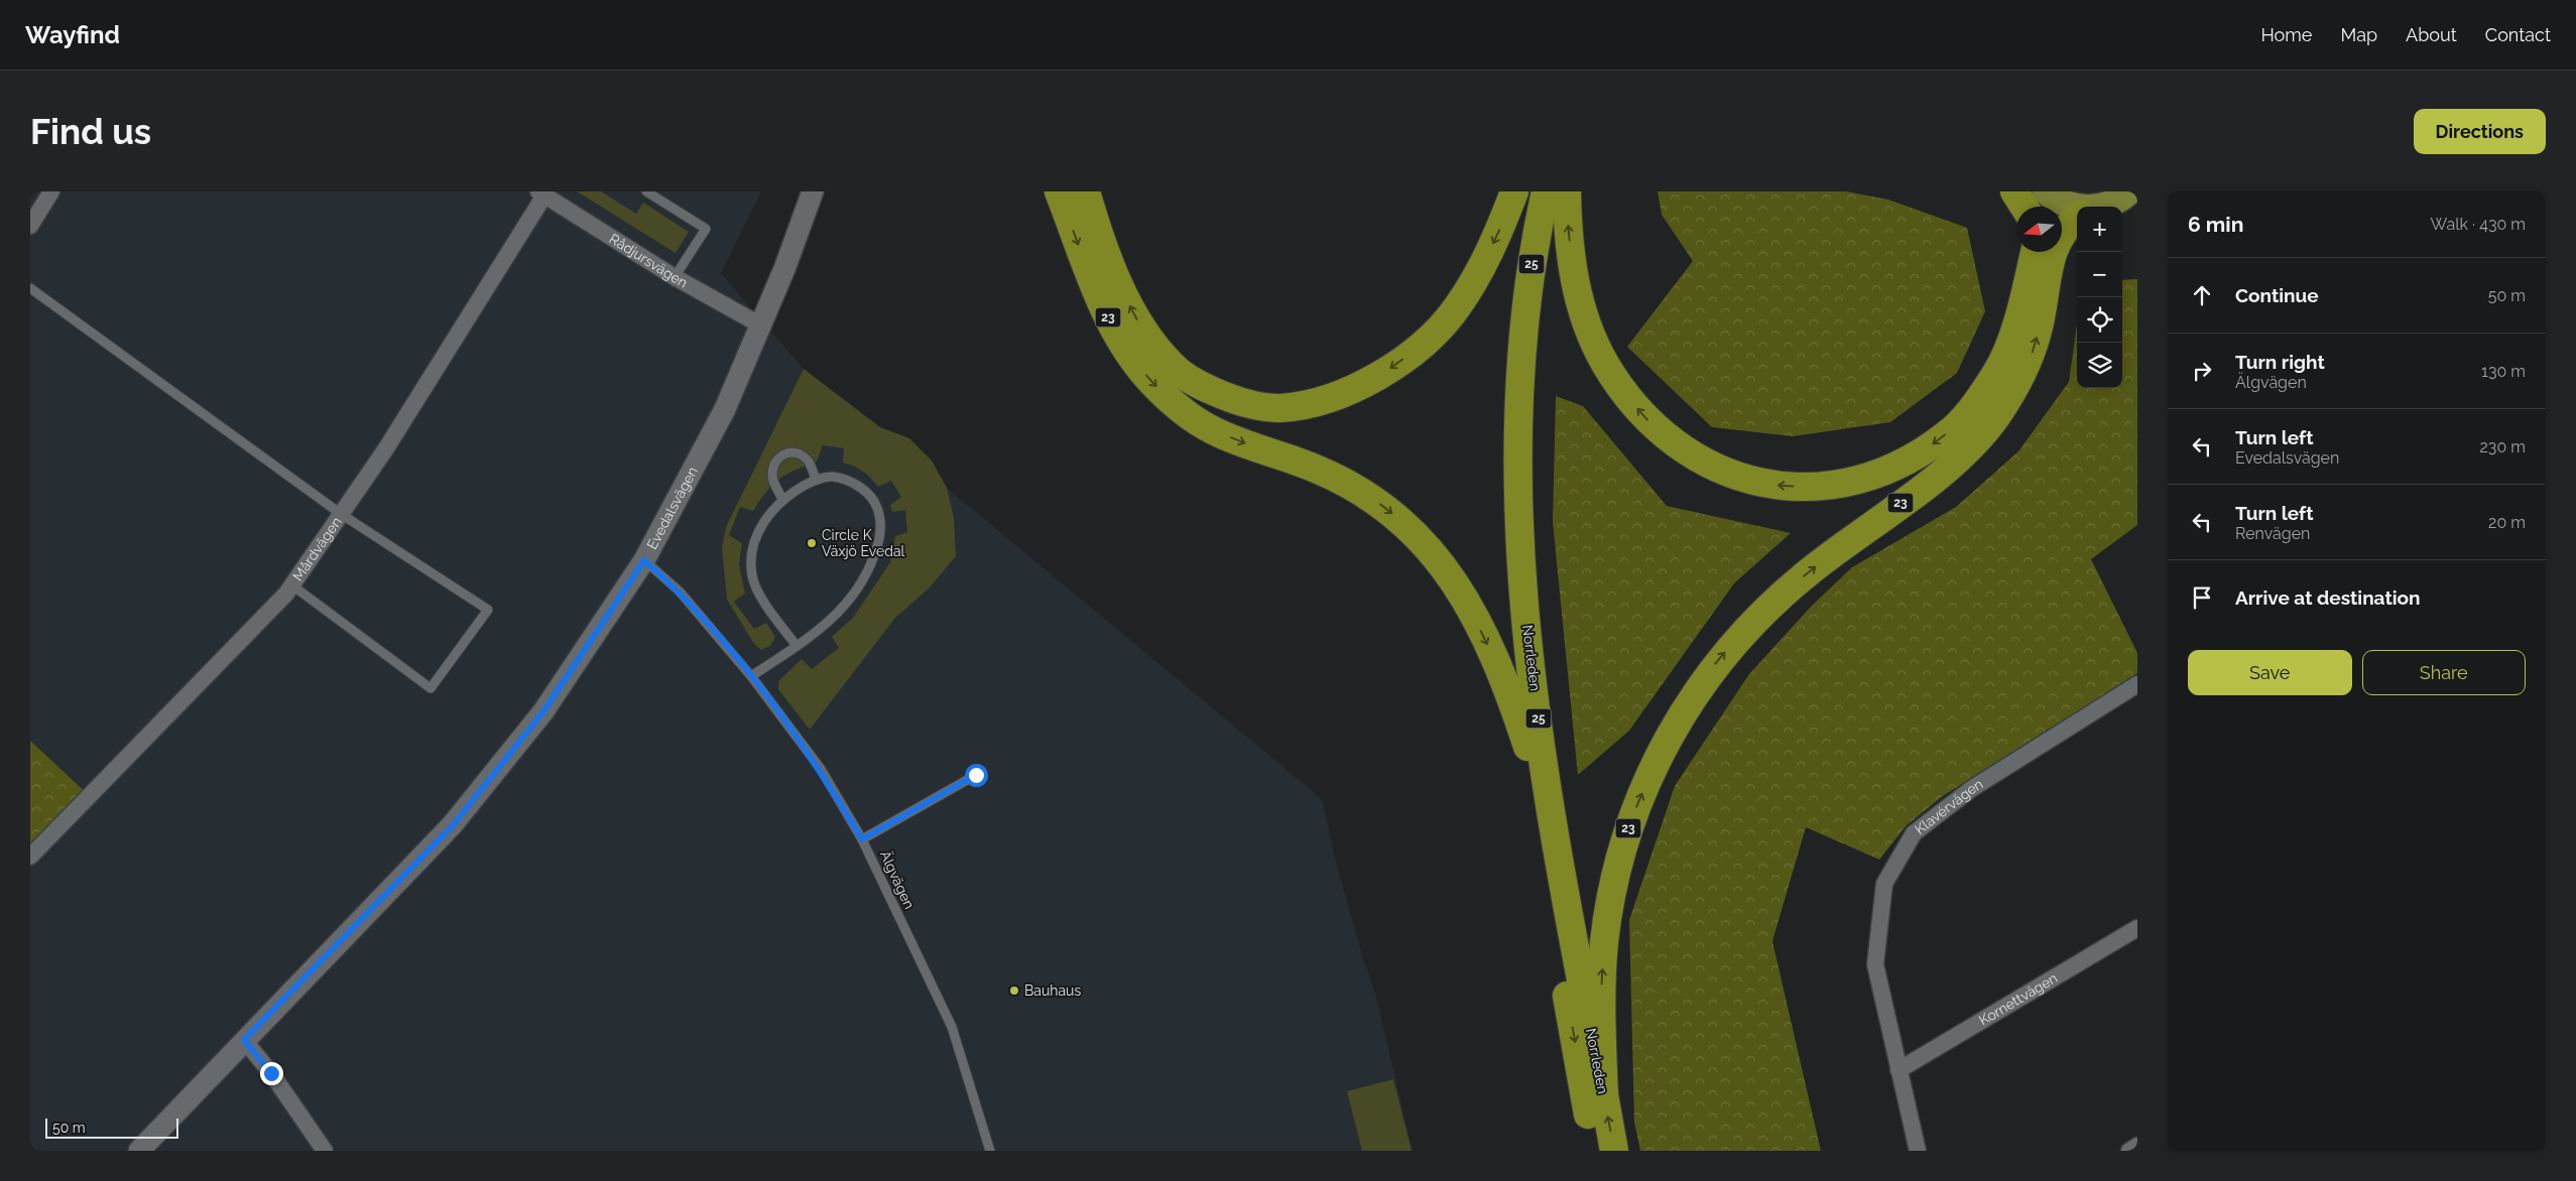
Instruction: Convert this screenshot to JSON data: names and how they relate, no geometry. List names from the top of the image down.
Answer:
{
  "streets": {
    "highway": ["25", "23", "Norrleden"],
    "street": [
      "Rådjursvägen",
      "Evedalsvägen",
      "Mårdvägen",
      "Klavérvägen",
      "Kornettvägen"
    ],
    "lane": ["Älgvägen"]
  },
  "crossings": [
    ["Rådjursvägen", "Evedalsvägen"],
    ["Rådjursvägen", "Mårdvägen"],
    ["23", "Norrleden"],
    ["Evedalsvägen", "Älgvägen"],
    ["Klavérvägen", "Kornettvägen"]
  ],
  "places": ["Circle K Växjö Evedal", "Bauhaus"],
  "scale_bar": "50 m",
  "north": "left",
  "page": {
    "header": "Wayfind",
    "nav": [
      "Home",
      "Map",
      "About",
      "Contact"
    ],
    "buttons": [
      "Directions",
      ["Save", "Share"]
    ],
    "title": "Find us",
    "heading": ["6 min", "Walk · 430 m"],
    "map_buttons": ["+", "−"],
    "list": [
      ["Continue", "50 m"],
      ["Turn right", "Älgvägen", "130 m"],
      ["Turn left", "Evedalsvägen", "230 m"],
      ["Turn left", "Renvägen", "20 m"],
      "Arrive at destination"
    ],
    "scale": "50 m"
  }
}
